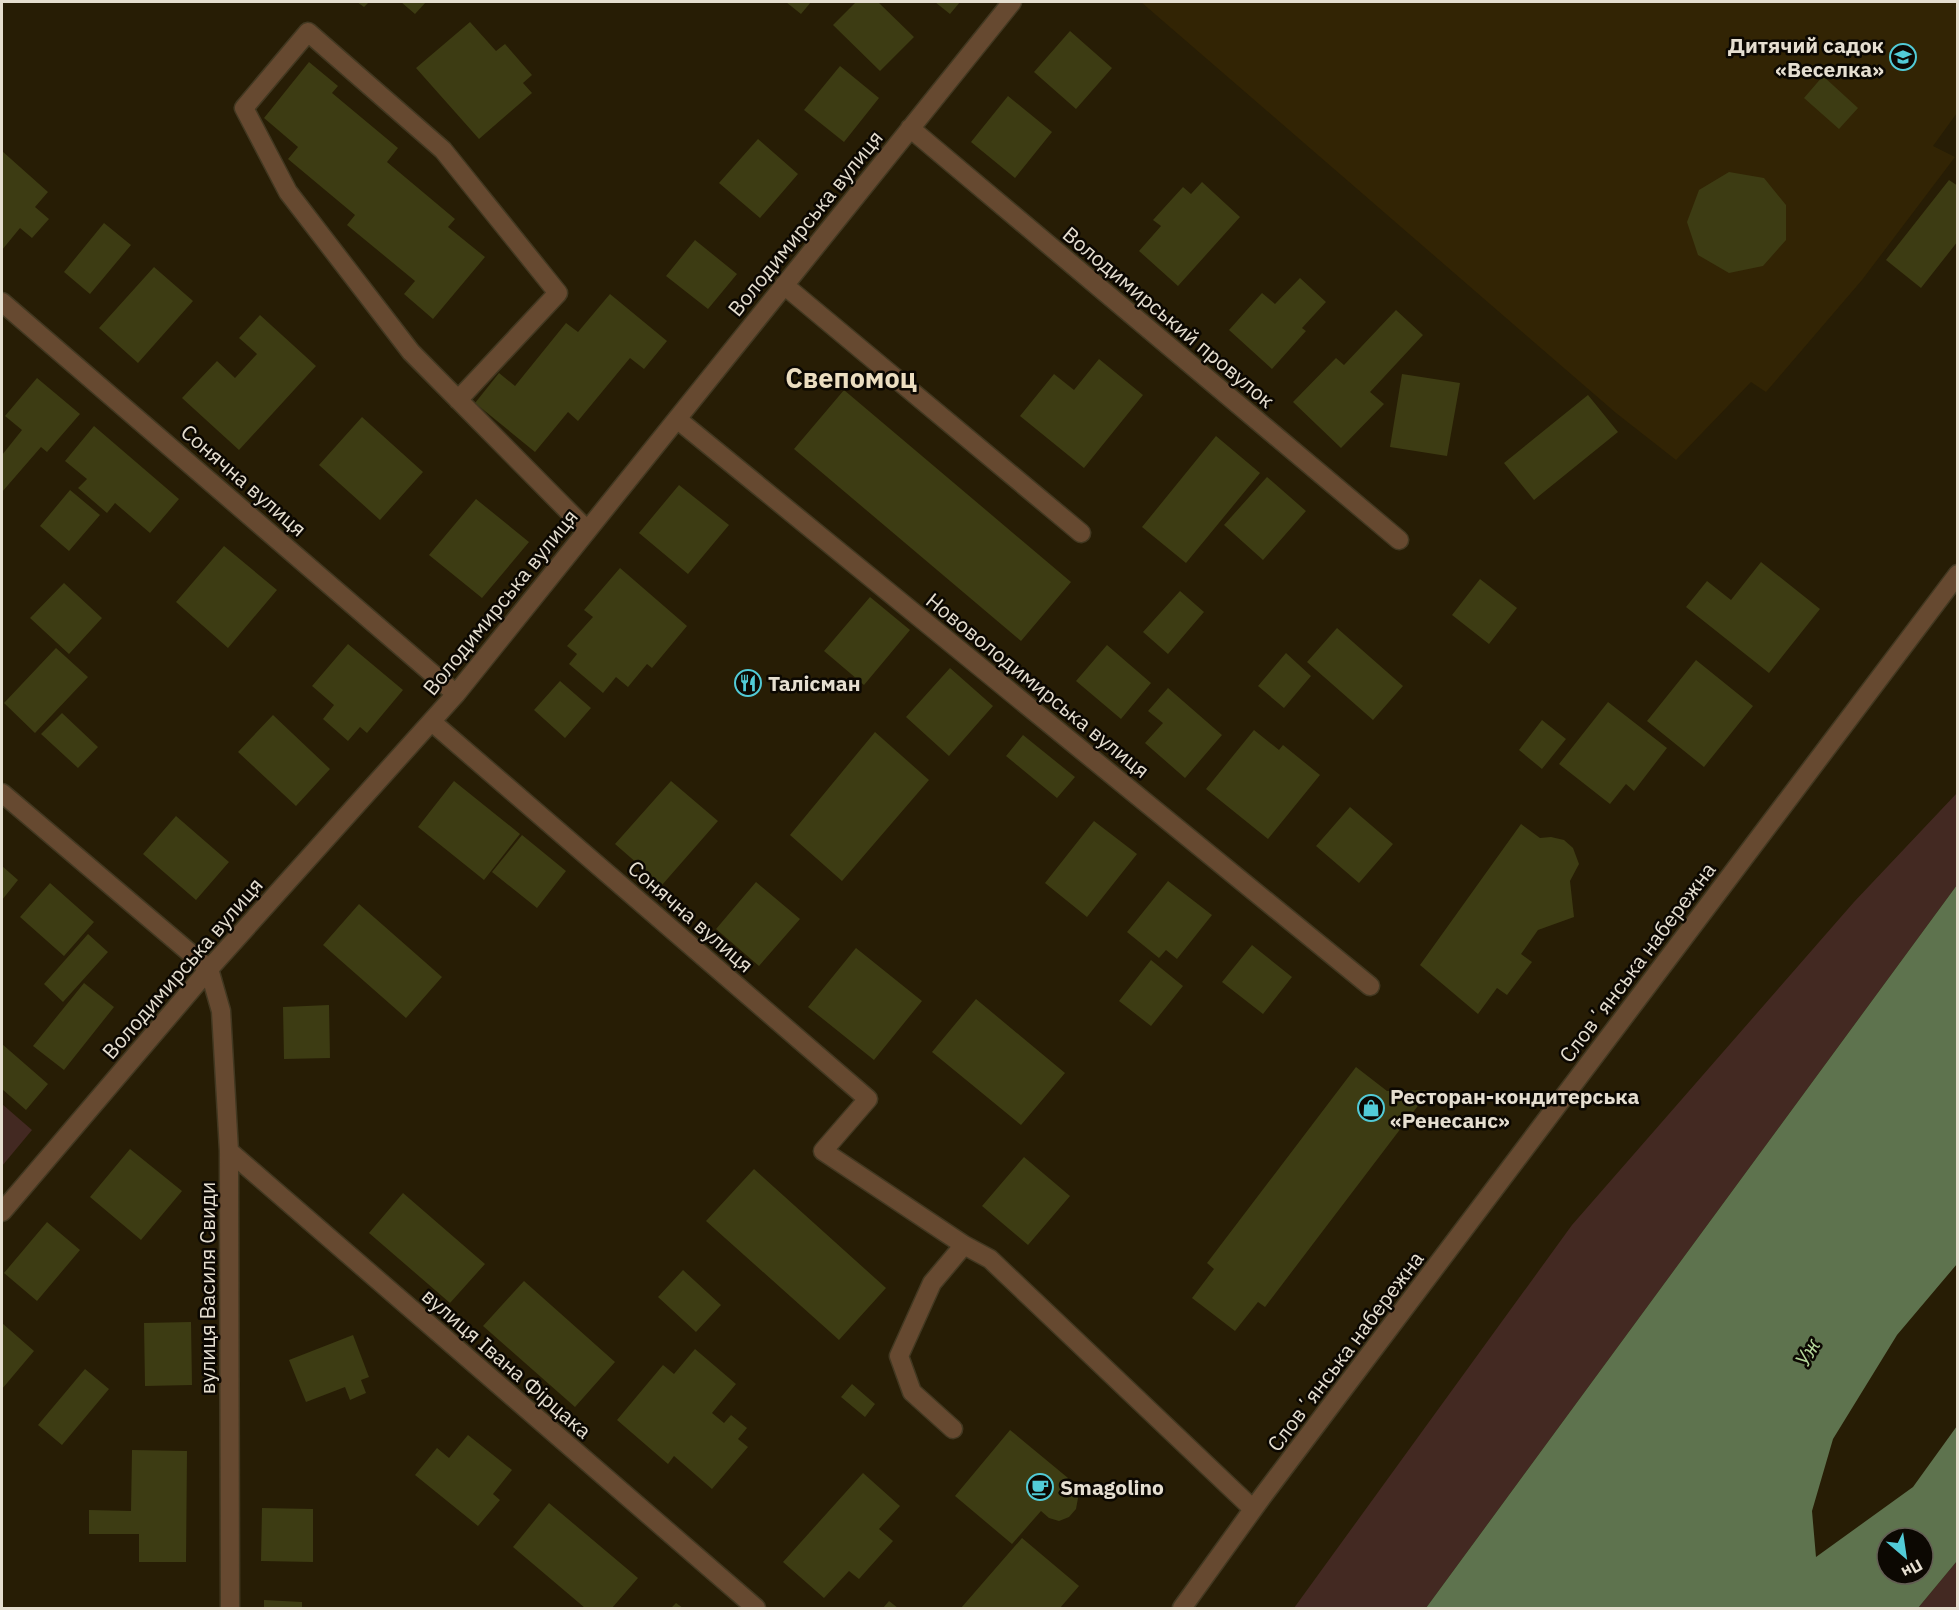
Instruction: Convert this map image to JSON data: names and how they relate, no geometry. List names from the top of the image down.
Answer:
{
  "streets": {
    "street": [
      "Володимирська вулиця",
      "Володимирський провулок",
      "Сонячна вулиця",
      "Нововолодимирська вулиця",
      "Словʼянська набережна",
      "вулиця Василя Свиди",
      "вулиця Івана Фірцака"
    ]
  },
  "crossings": [
    ["Володимирська вулиця", "Володимирський провулок"],
    ["Володимирська вулиця", "Сонячна вулиця"],
    ["Володимирська вулиця", "Нововолодимирська вулиця"],
    ["Володимирська вулиця", "вулиця Василя Свиди"],
    ["вулиця Василя Свиди", "вулиця Івана Фірцака"]
  ],
  "districts": ["Свепомоц"],
  "water": ["Уж"],
  "places": {
    "school or university": ["Дитячий садок «Веселка»"],
    "restaurant": ["Талісман"],
    "shop": ["Ресторан-кондитерська «Ренесанс»"],
    "cafe": ["Smagolino"]
  },
  "north": "bottom right"
}
